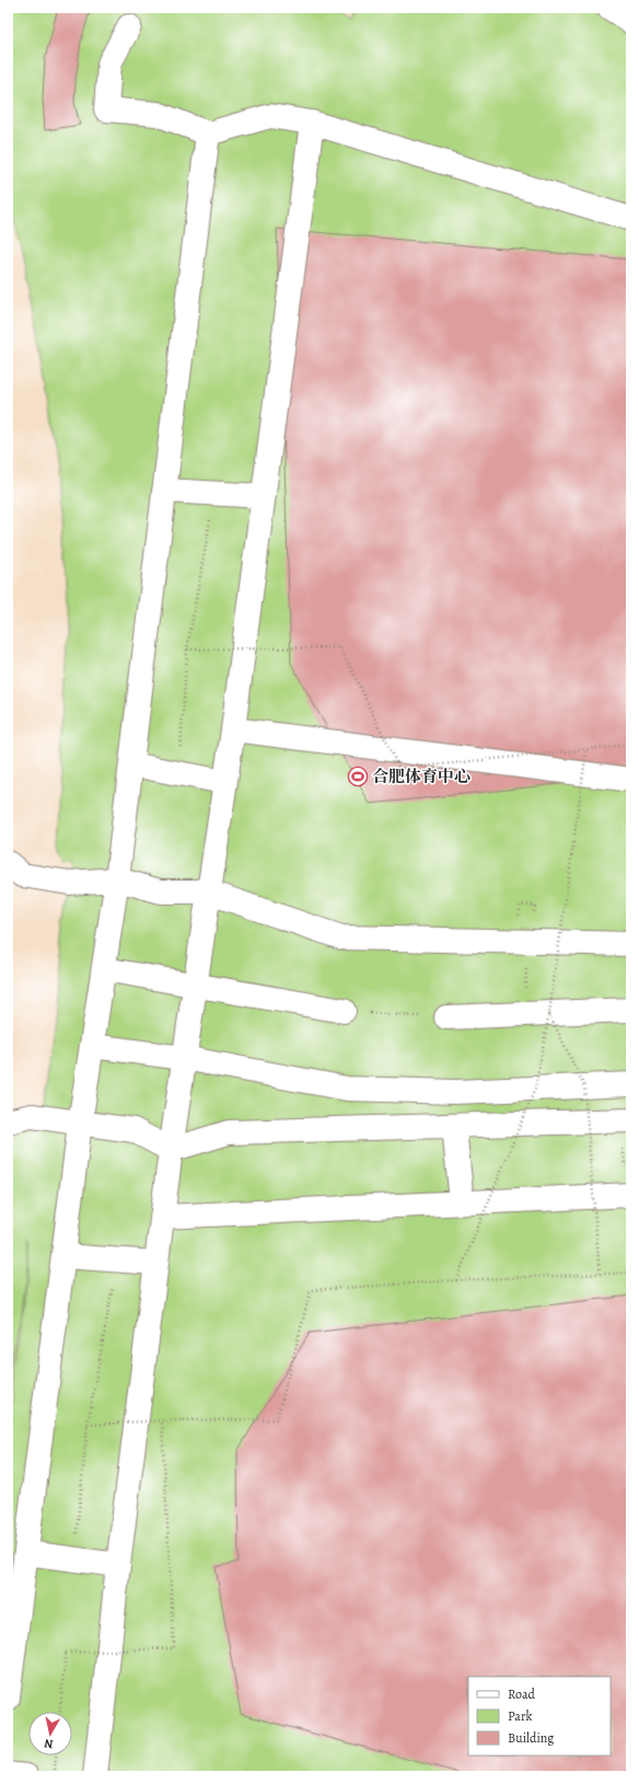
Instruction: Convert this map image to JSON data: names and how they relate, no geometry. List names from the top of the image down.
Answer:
{
  "places": {
    "sports": ["合肥体育中心"]
  },
  "legend": ["Road", "Park", "Building"],
  "north": "bottom"
}
